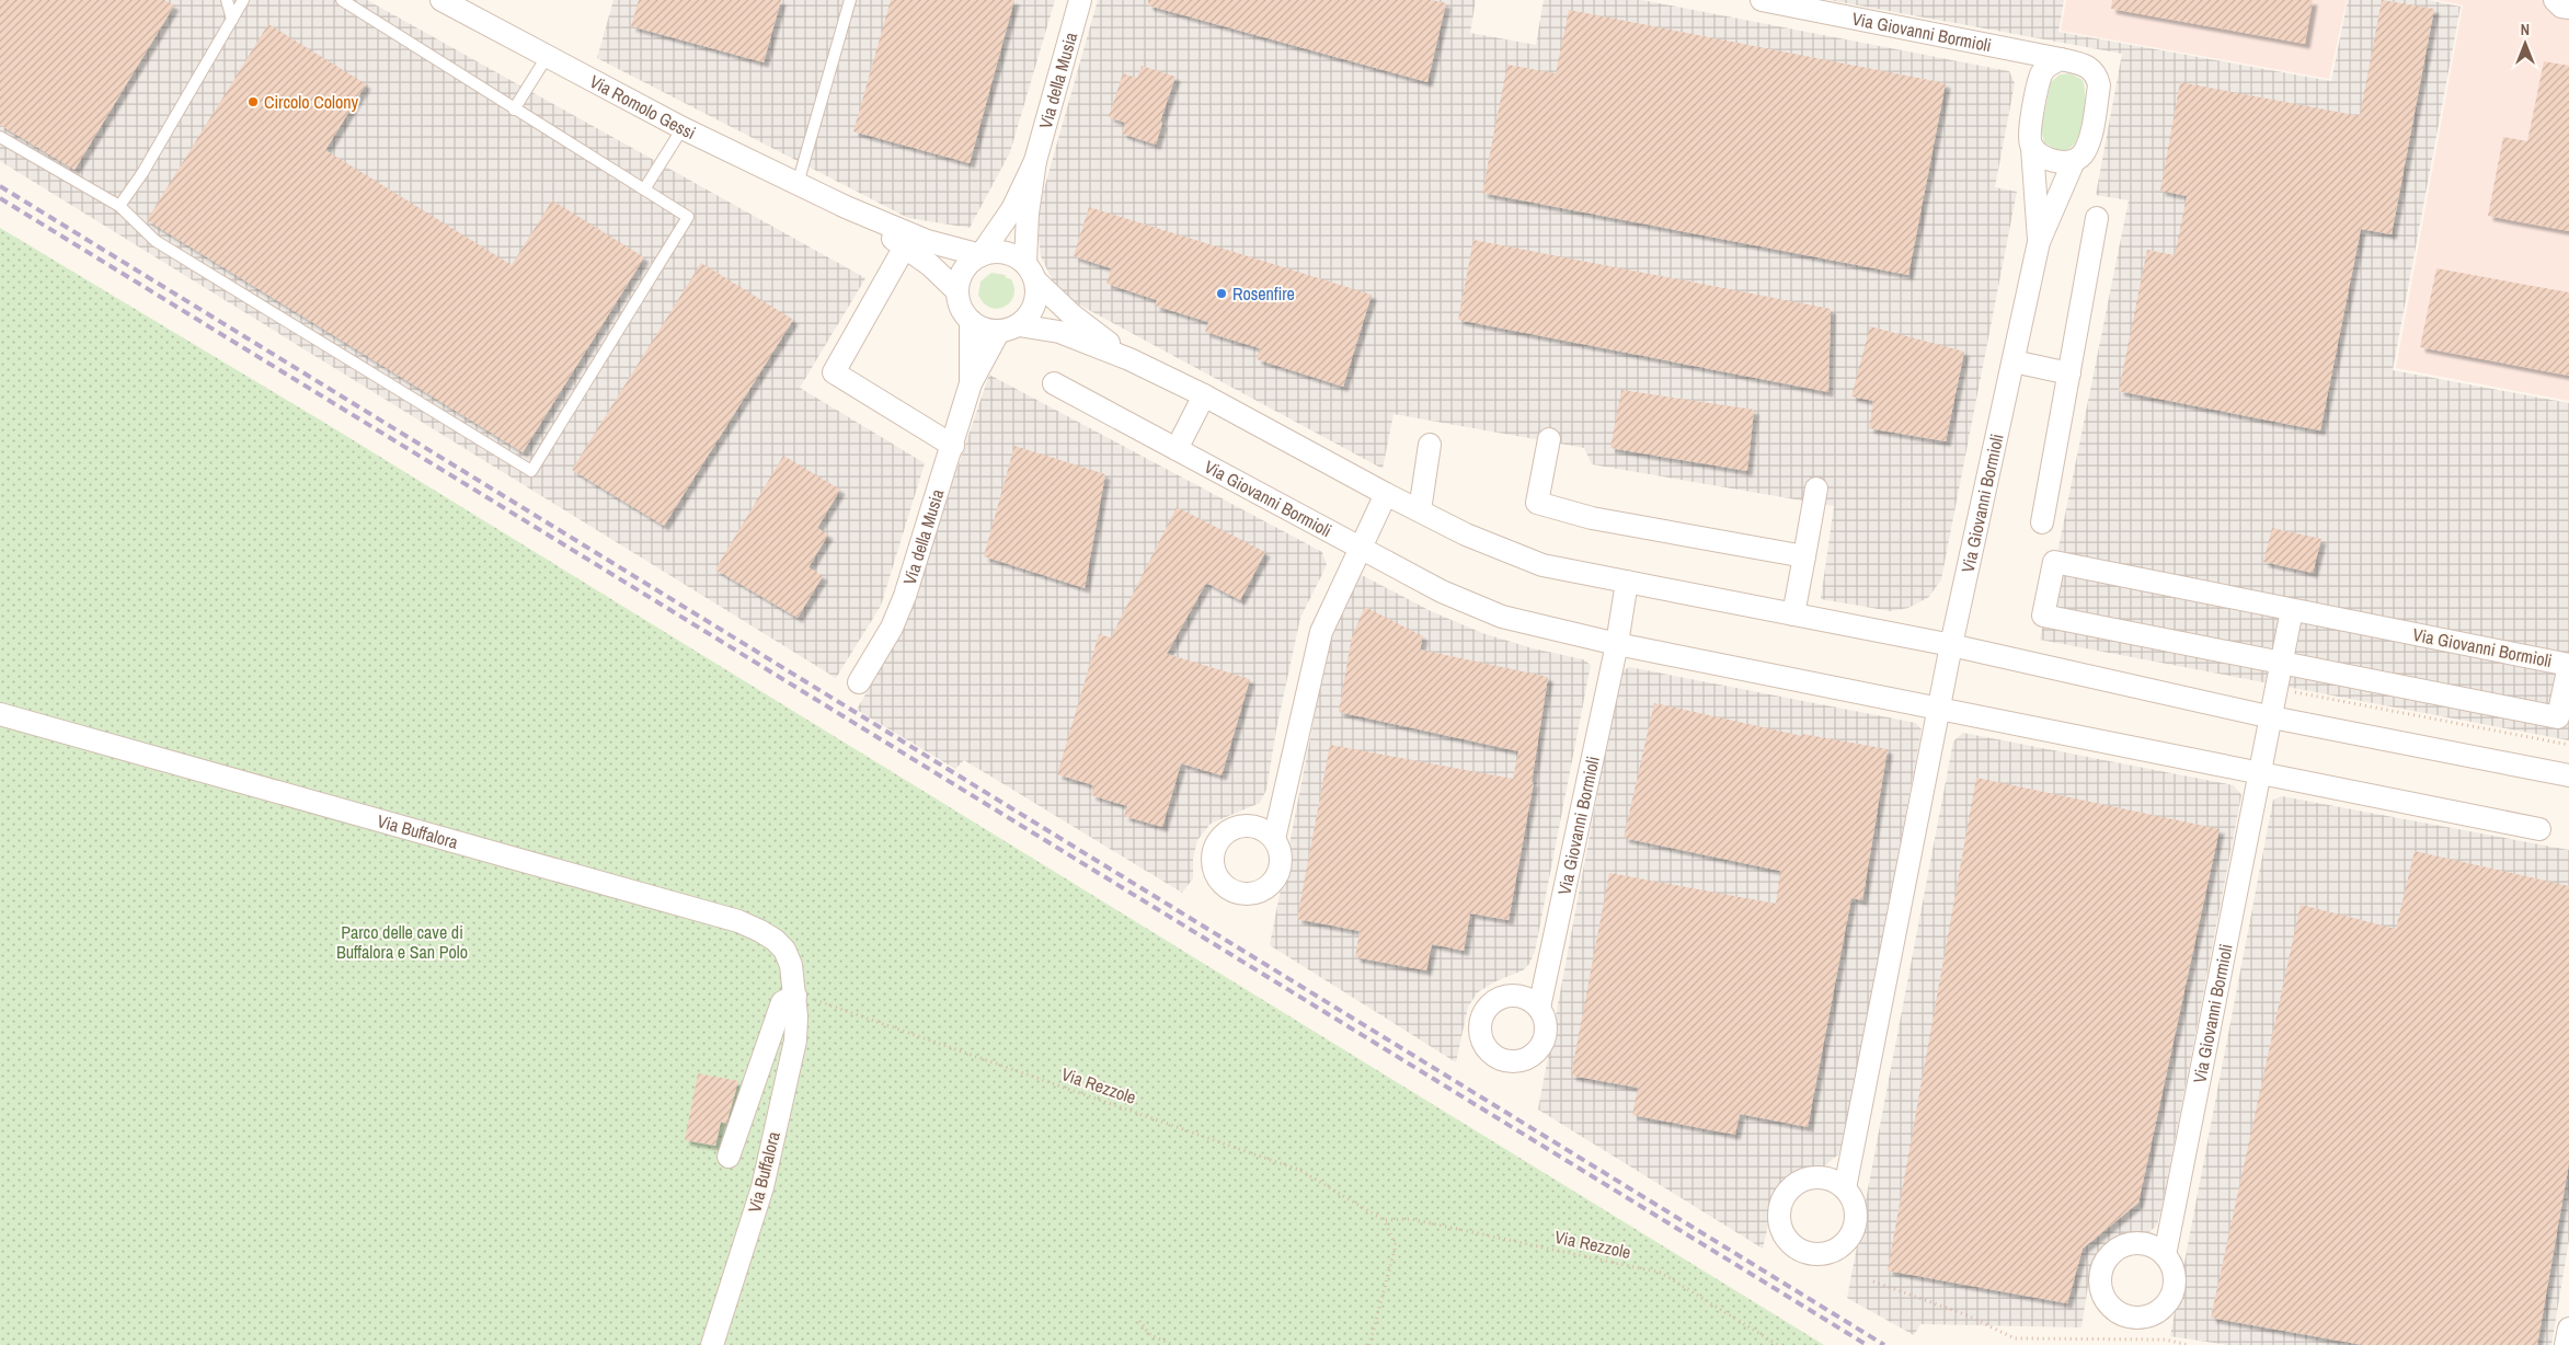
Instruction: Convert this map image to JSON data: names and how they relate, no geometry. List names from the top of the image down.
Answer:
{
  "streets": {
    "street": [
      "Via Giovanni Bormioli",
      "Via della Musia",
      "Via Romolo Gessi",
      "Via Buffalora"
    ],
    "path": ["Via Rezzole"]
  },
  "crossings": [
    ["Via della Musia", "Via Romolo Gessi"],
    ["Via Buffalora", "Via Rezzole"]
  ],
  "parks": ["Parco delle cave di Buffalora e San Polo"],
  "places": ["Circolo Colony", "Rosenfire"],
  "north": "top"
}
